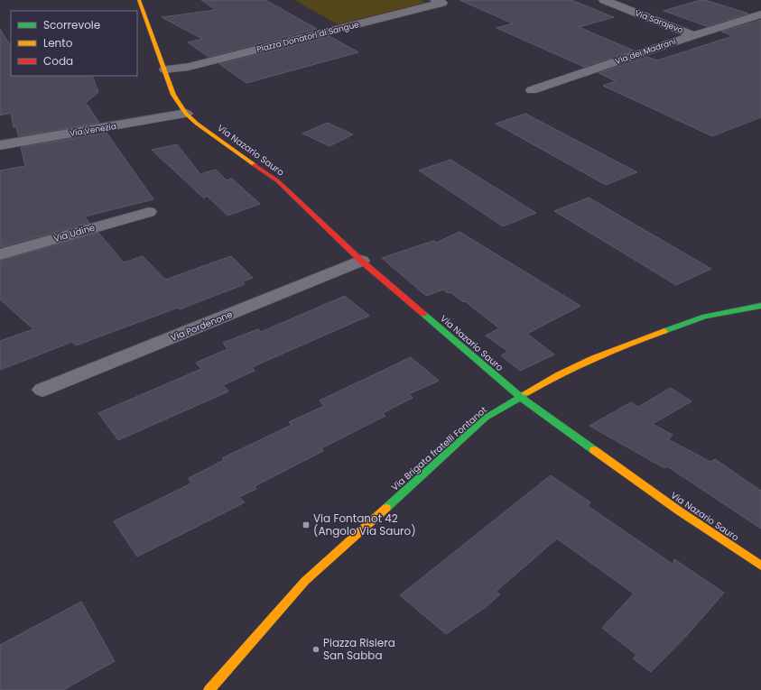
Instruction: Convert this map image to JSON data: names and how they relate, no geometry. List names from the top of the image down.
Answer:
{
  "streets": {
    "street": [
      "Via Sarajevo",
      "Piazza Donatori di Sangue",
      "Via dei Madrani",
      "Via Venezia",
      "Via Nazario Sauro",
      "Via Udine",
      "Via Pordenone",
      "Via Brigata fratelli Fontanot"
    ]
  },
  "crossings": [
    ["Via Sarajevo", "Via dei Madrani"],
    ["Piazza Donatori di Sangue", "Via Nazario Sauro"],
    ["Via Venezia", "Via Nazario Sauro"],
    ["Via Nazario Sauro", "Via Pordenone"],
    ["Via Nazario Sauro", "Via Brigata fratelli Fontanot"]
  ],
  "places": {
    "transit": ["Via Fontanot 42 (Angolo Via Sauro)"],
    "other": ["Piazza Risiera San Sabba"]
  },
  "legend": ["Scorrevole", "Lento", "Coda"]
}
